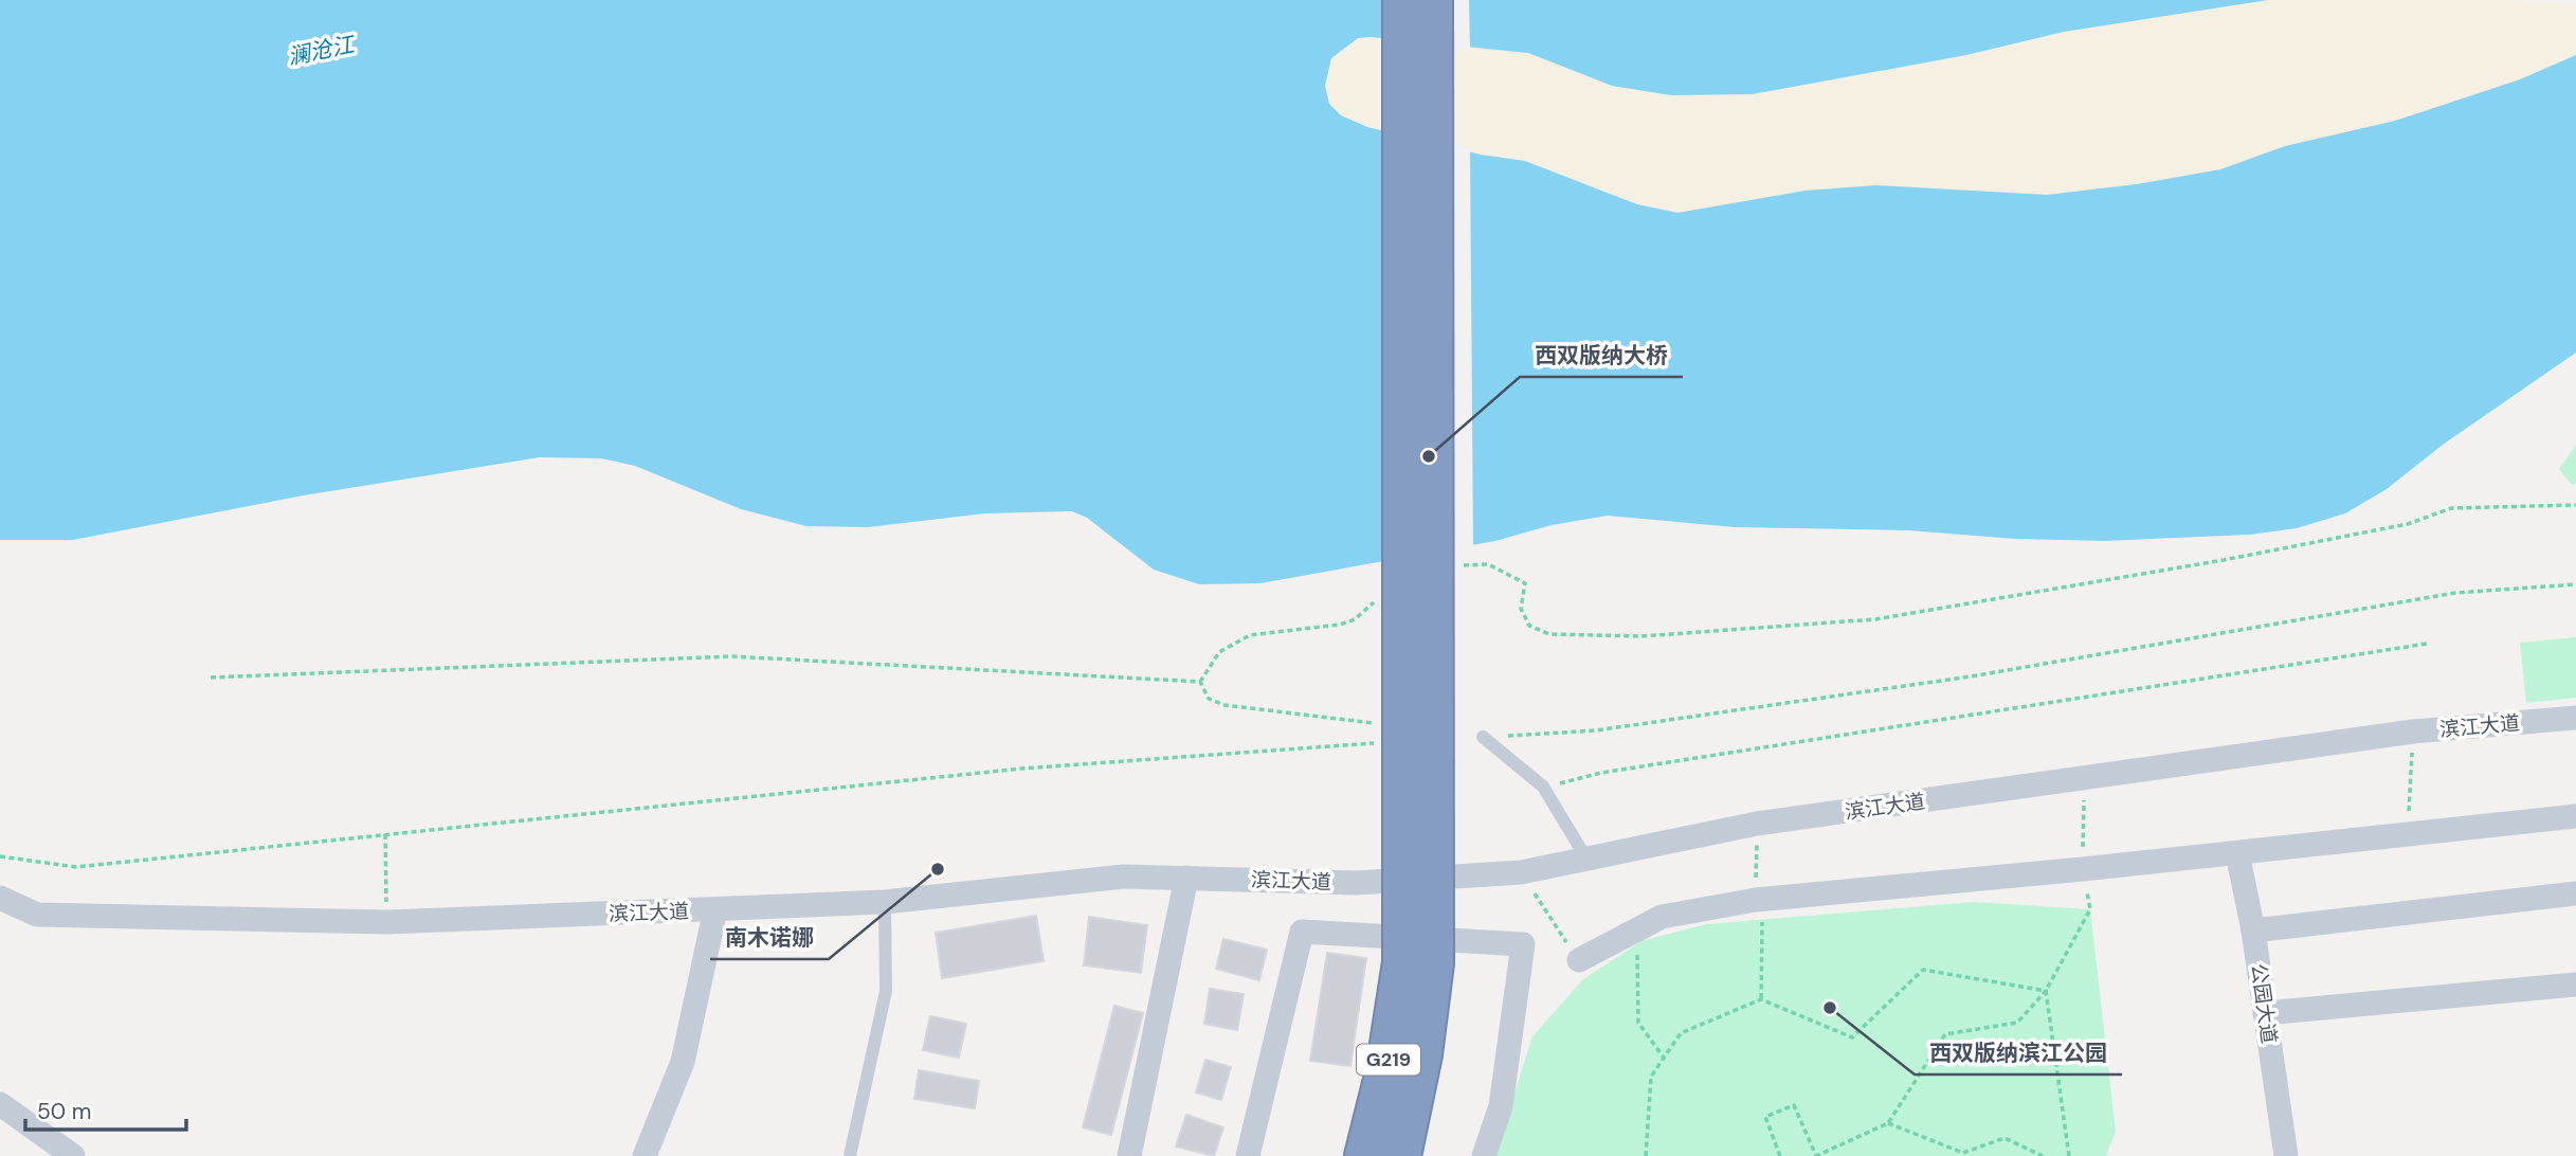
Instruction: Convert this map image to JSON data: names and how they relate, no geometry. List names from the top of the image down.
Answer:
{
  "streets": {
    "highway": ["G219"],
    "street": ["滨江大道", "公园大道"]
  },
  "water": ["澜沧江"],
  "places": ["西双版纳大桥", "南木诺娜", "西双版纳滨江公园"],
  "scale_bar": "50 m"
}
